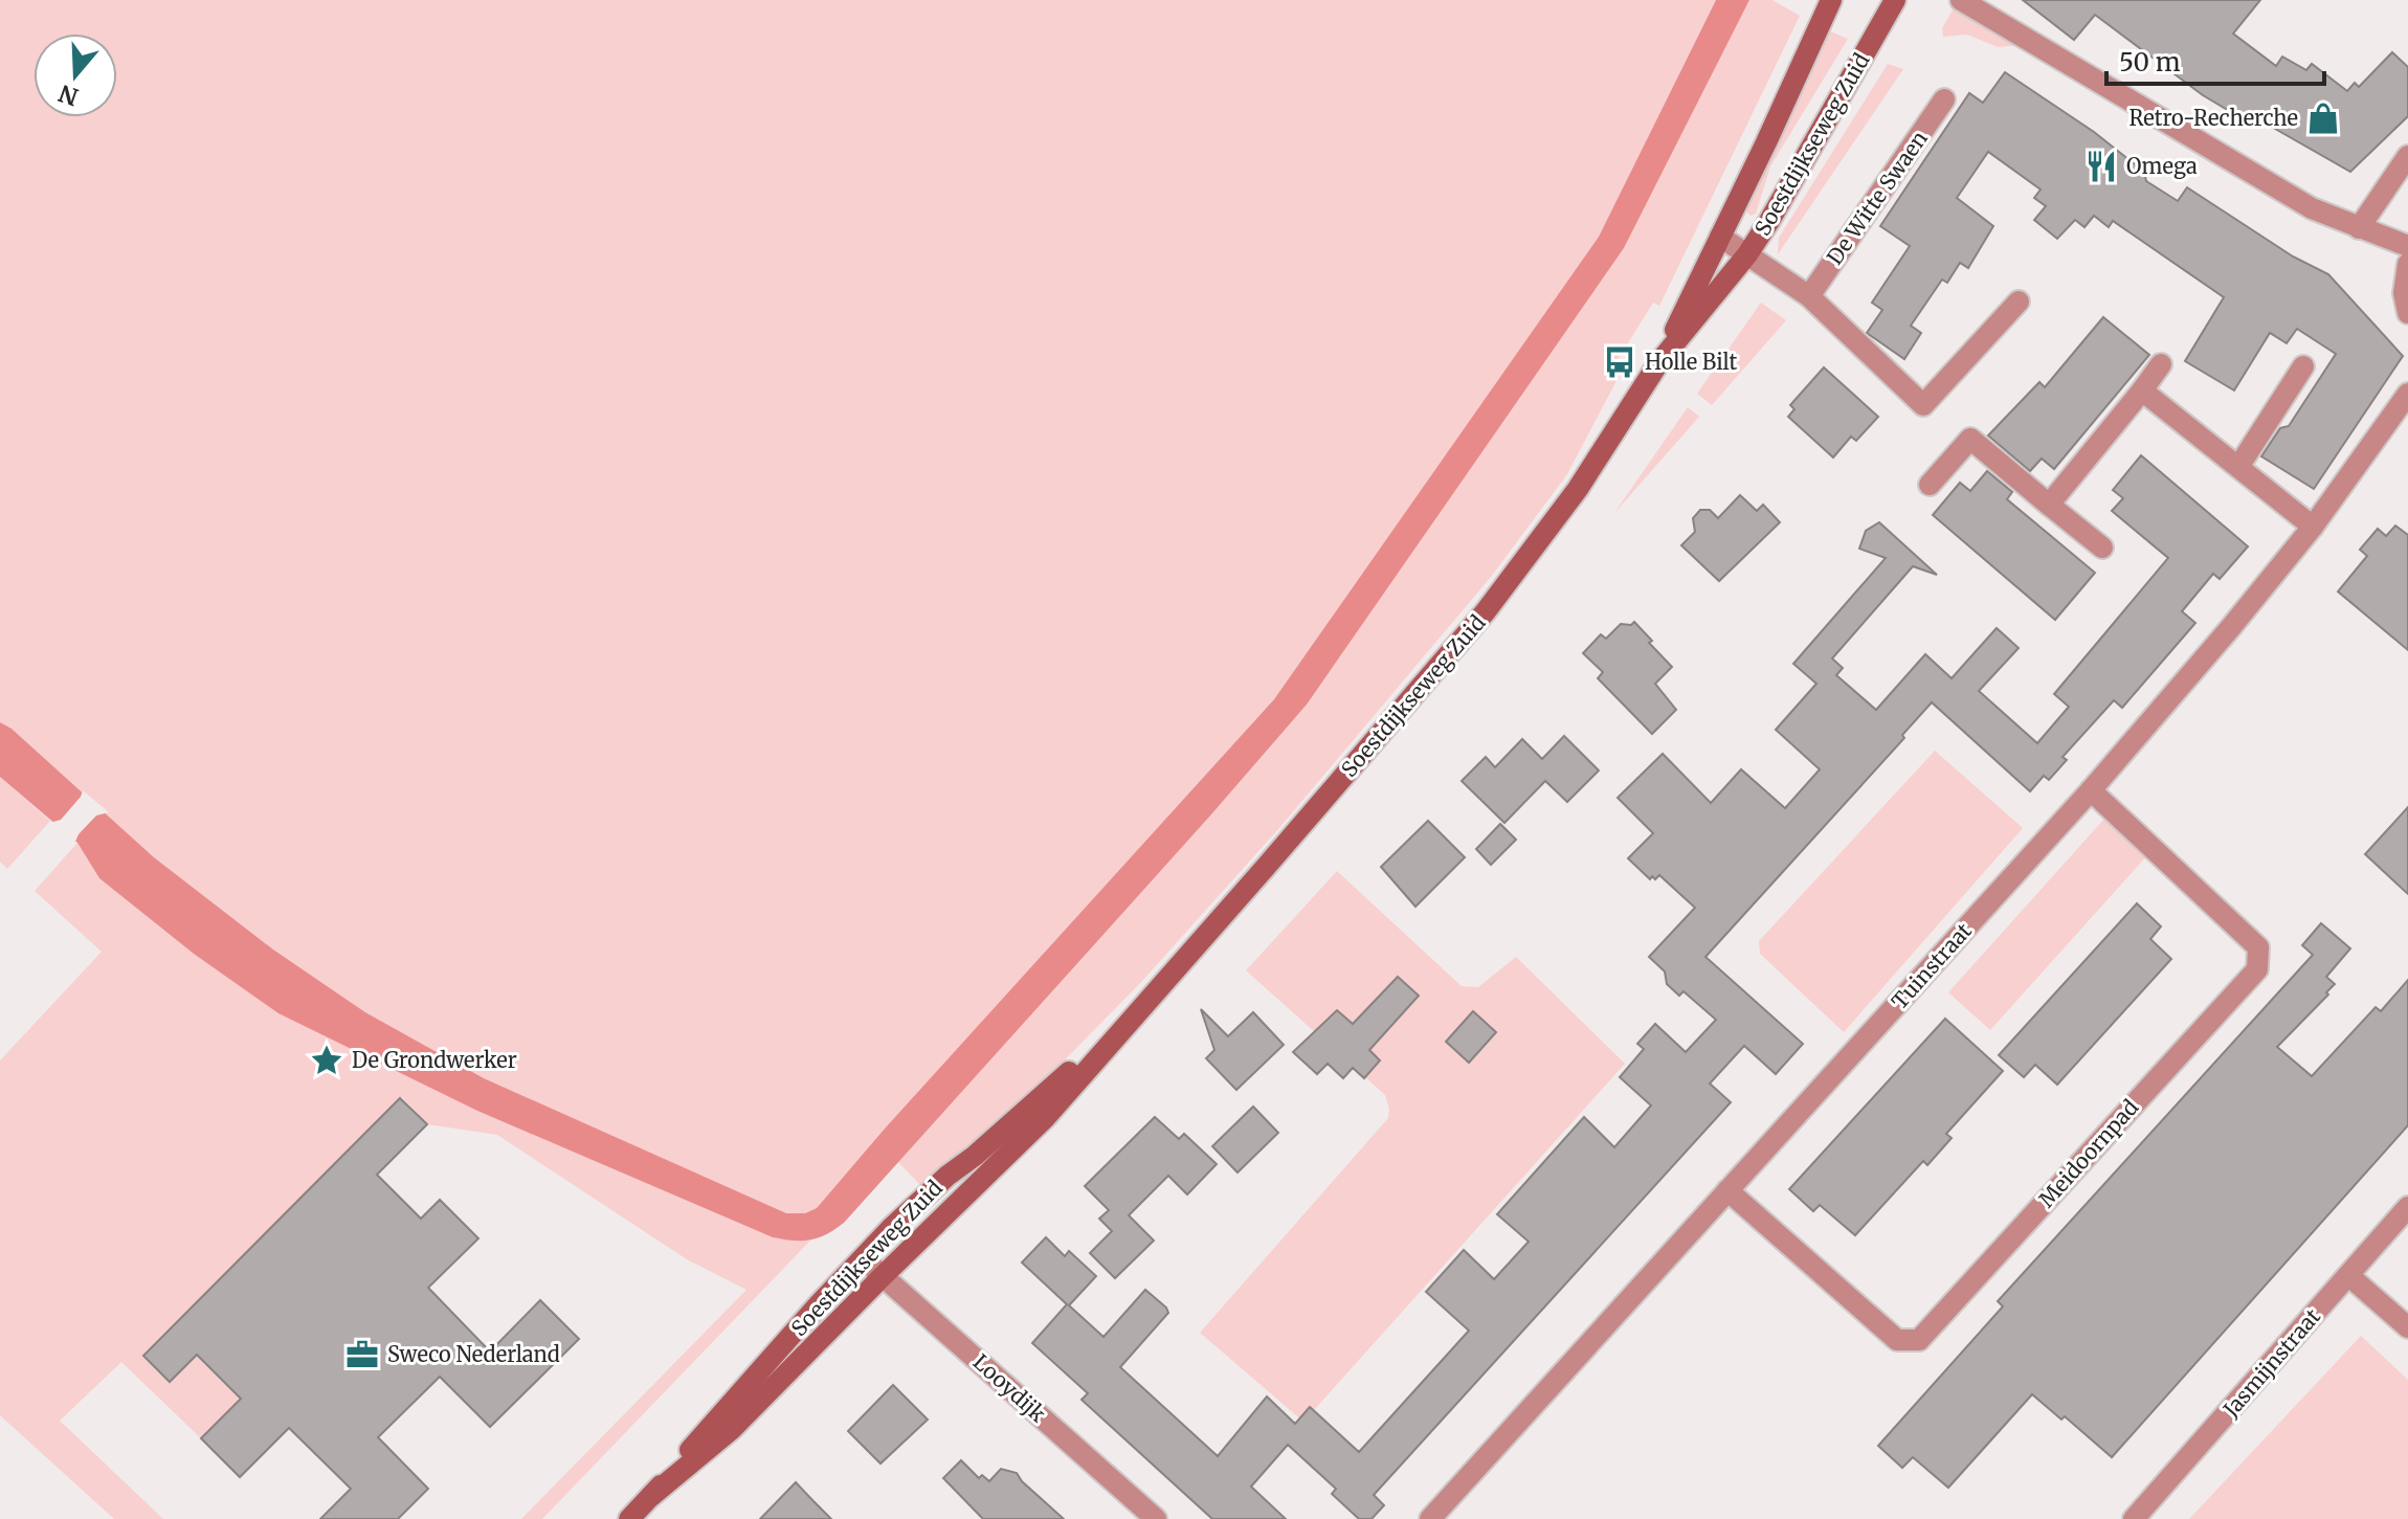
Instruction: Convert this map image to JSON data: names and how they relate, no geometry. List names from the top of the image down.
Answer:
{
  "streets": {
    "main road": ["Soestdijkseweg Zuid"],
    "street": [
      "De Witte Swaen",
      "Tuinstraat",
      "Meidoornpad",
      "Jasmijnstraat",
      "Looydijk"
    ]
  },
  "crossings": [
    ["Soestdijkseweg Zuid", "Looydijk"],
    ["Tuinstraat", "Meidoornpad"]
  ],
  "places": {
    "shop": ["Retro-Recherche"],
    "restaurant": ["Omega"],
    "bus stop": ["Holle Bilt"],
    "place": ["De Grondwerker"],
    "office": ["Sweco Nederland"]
  },
  "scale_bar": "50 m",
  "north": "bottom"
}
